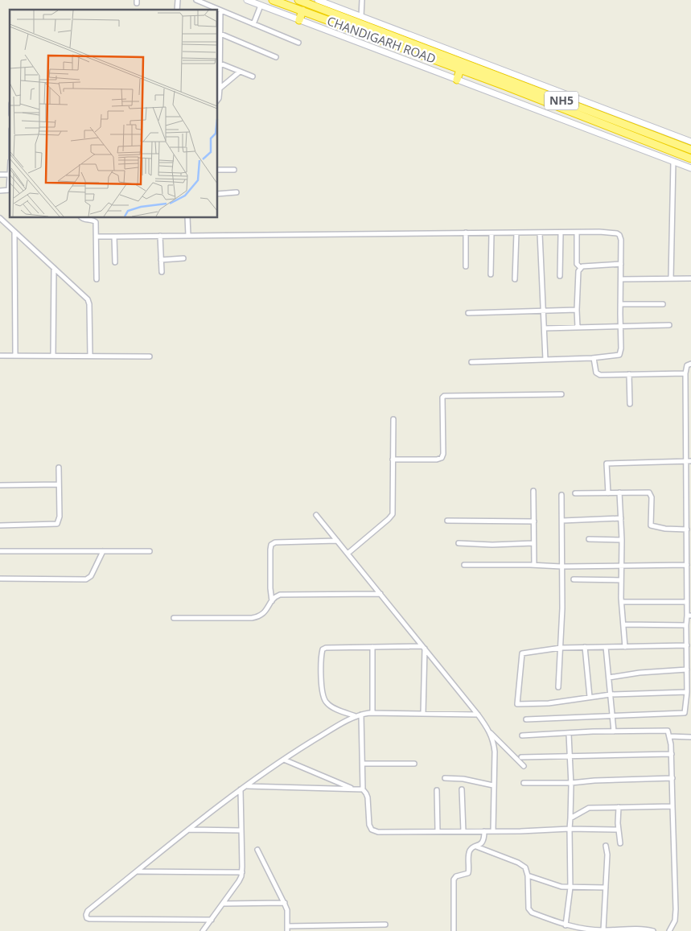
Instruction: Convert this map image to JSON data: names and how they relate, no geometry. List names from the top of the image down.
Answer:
{
  "streets": {
    "highway": ["CHANDIGARH ROAD", "NH5"]
  },
  "crossings": [
    ["CHANDIGARH ROAD", "NH5"]
  ]
}
